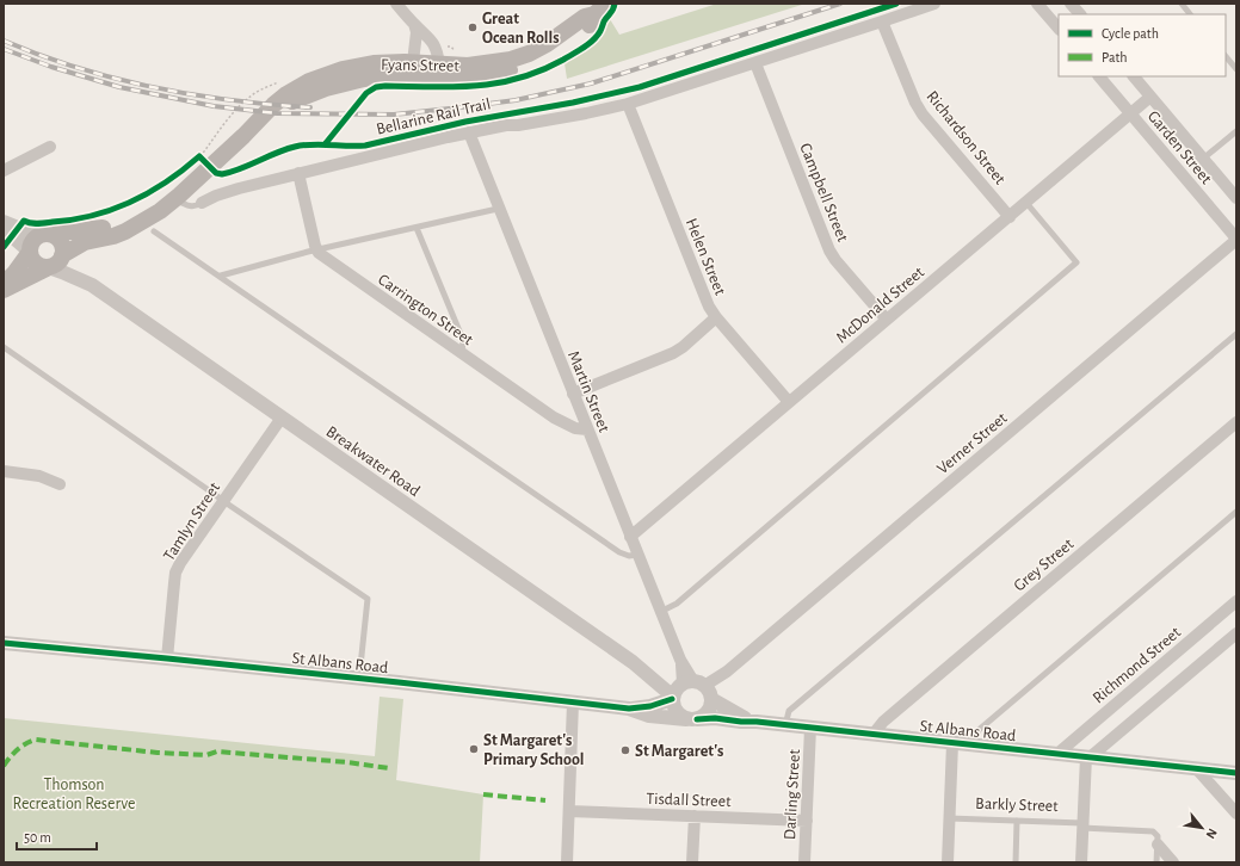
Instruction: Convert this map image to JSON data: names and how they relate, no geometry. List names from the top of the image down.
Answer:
{
  "streets": {
    "main road": ["Fyans Street"],
    "street": [
      "Richardson Street",
      "Garden Street",
      "Campbell Street",
      "Helen Street",
      "McDonald Street",
      "Carrington Street",
      "Martin Street",
      "Verner Street",
      "Breakwater Road",
      "Tamlyn Street",
      "Grey Street",
      "St Albans Road",
      "Richmond Street",
      "Darling Street",
      "Tisdall Street",
      "Barkly Street"
    ],
    "cycle path": ["Bellarine Rail Trail"]
  },
  "crossings": [
    ["Fyans Street", "Breakwater Road"],
    ["Richardson Street", "McDonald Street"],
    ["Garden Street", "McDonald Street"],
    ["Garden Street", "Verner Street"],
    ["Campbell Street", "McDonald Street"],
    ["Helen Street", "McDonald Street"],
    ["McDonald Street", "Martin Street"],
    ["Carrington Street", "Martin Street"],
    ["Martin Street", "Verner Street"],
    ["Martin Street", "Breakwater Road"],
    ["Martin Street", "St Albans Road"],
    ["Verner Street", "Breakwater Road"],
    ["Verner Street", "St Albans Road"],
    ["Breakwater Road", "Tamlyn Street"],
    ["Breakwater Road", "St Albans Road"],
    ["Tamlyn Street", "St Albans Road"],
    ["Grey Street", "St Albans Road"],
    ["St Albans Road", "Richmond Street"],
    ["St Albans Road", "Darling Street"],
    ["Darling Street", "Tisdall Street"]
  ],
  "parks": ["Thomson Recreation Reserve"],
  "places": ["Great Ocean Rolls", "St Margaret's Primary School", "St Margaret's"],
  "legend": ["Cycle path", "Path"],
  "scale_bar": "50 m",
  "north": "bottom right"
}
